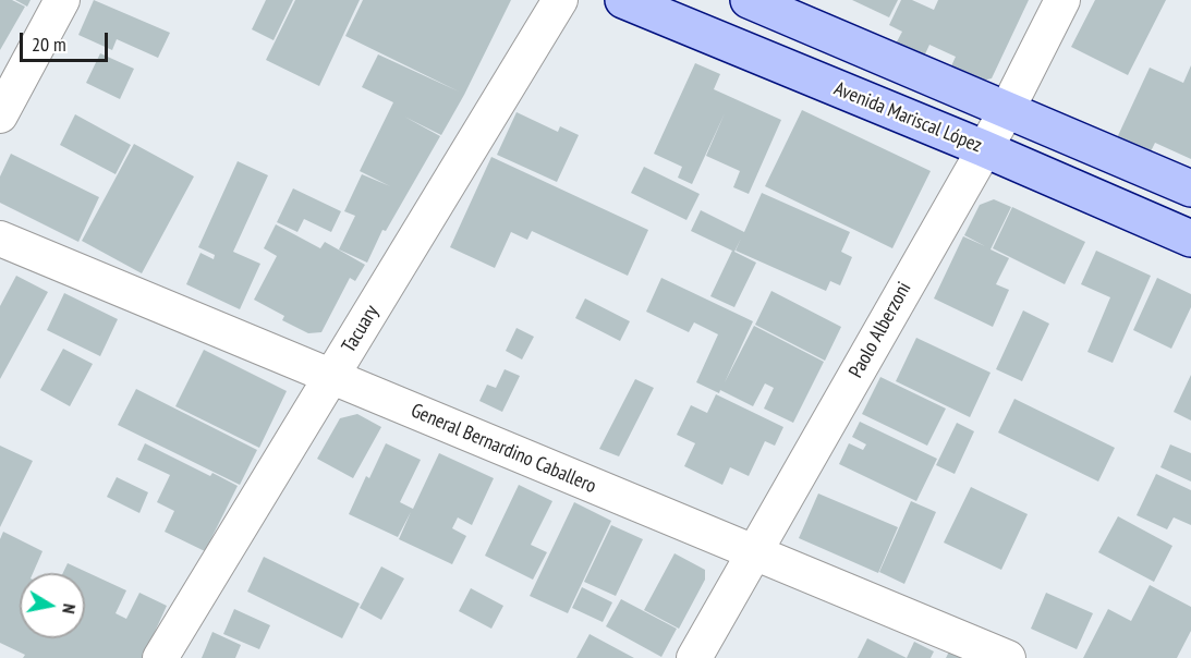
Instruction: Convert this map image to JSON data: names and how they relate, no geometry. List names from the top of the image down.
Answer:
{
  "streets": {
    "main road": ["Avenida Mariscal López"],
    "street": ["Tacuary", "Paolo Alberzoni", "General Bernardino Caballero"]
  },
  "crossings": [
    ["Avenida Mariscal López", "Paolo Alberzoni"],
    ["Tacuary", "General Bernardino Caballero"],
    ["Paolo Alberzoni", "General Bernardino Caballero"]
  ],
  "scale_bar": "20 m",
  "north": "right"
}
